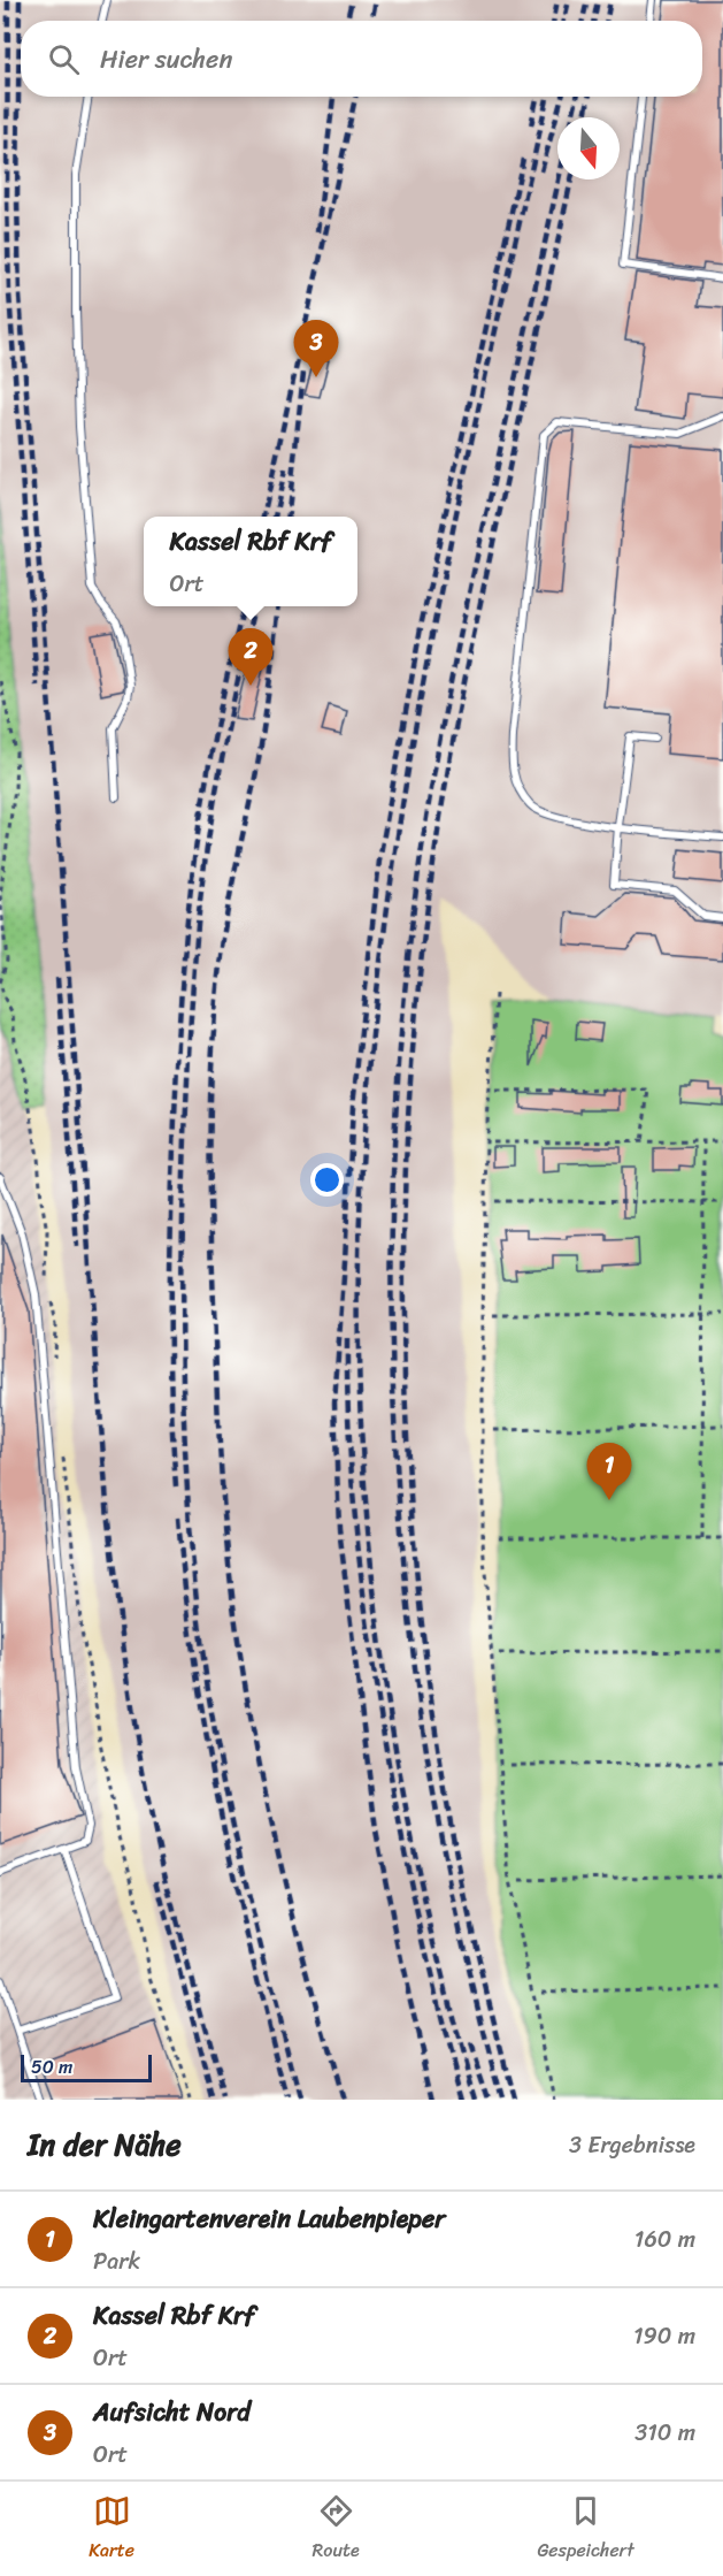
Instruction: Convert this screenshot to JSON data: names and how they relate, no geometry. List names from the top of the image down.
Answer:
{
  "scale_bar": "50 m",
  "north": "bottom",
  "page": {
    "search": "Hier suchen",
    "pins": ["3", "2", "1"],
    "popup": ["Kassel Rbf Krf", "Ort"],
    "scale": "50 m",
    "heading": ["In der Nähe", "3 Ergebnisse"],
    "list": [
      {
        "mark": "1",
        "name": "Kleingartenverein Laubenpieper",
        "note": "Park",
        "value": "160 m"
      },
      {
        "mark": "2",
        "name": "Kassel Rbf Krf",
        "note": "Ort",
        "value": "190 m"
      },
      {
        "mark": "3",
        "name": "Aufsicht Nord",
        "note": "Ort",
        "value": "310 m"
      }
    ],
    "nav": ["Karte", "Route", "Gespeichert"]
  }
}
